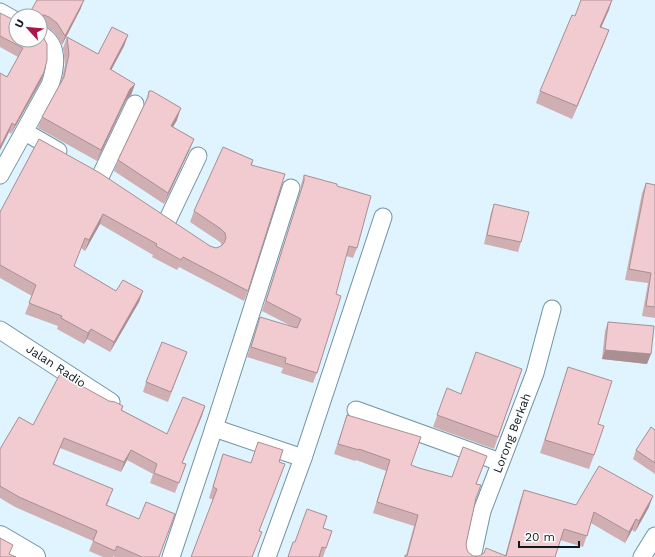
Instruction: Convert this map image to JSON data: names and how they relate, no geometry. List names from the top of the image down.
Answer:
{
  "streets": {
    "street": ["Jalan Radio", "Lorong Berkah"]
  },
  "scale_bar": "20 m",
  "north": "top left"
}
